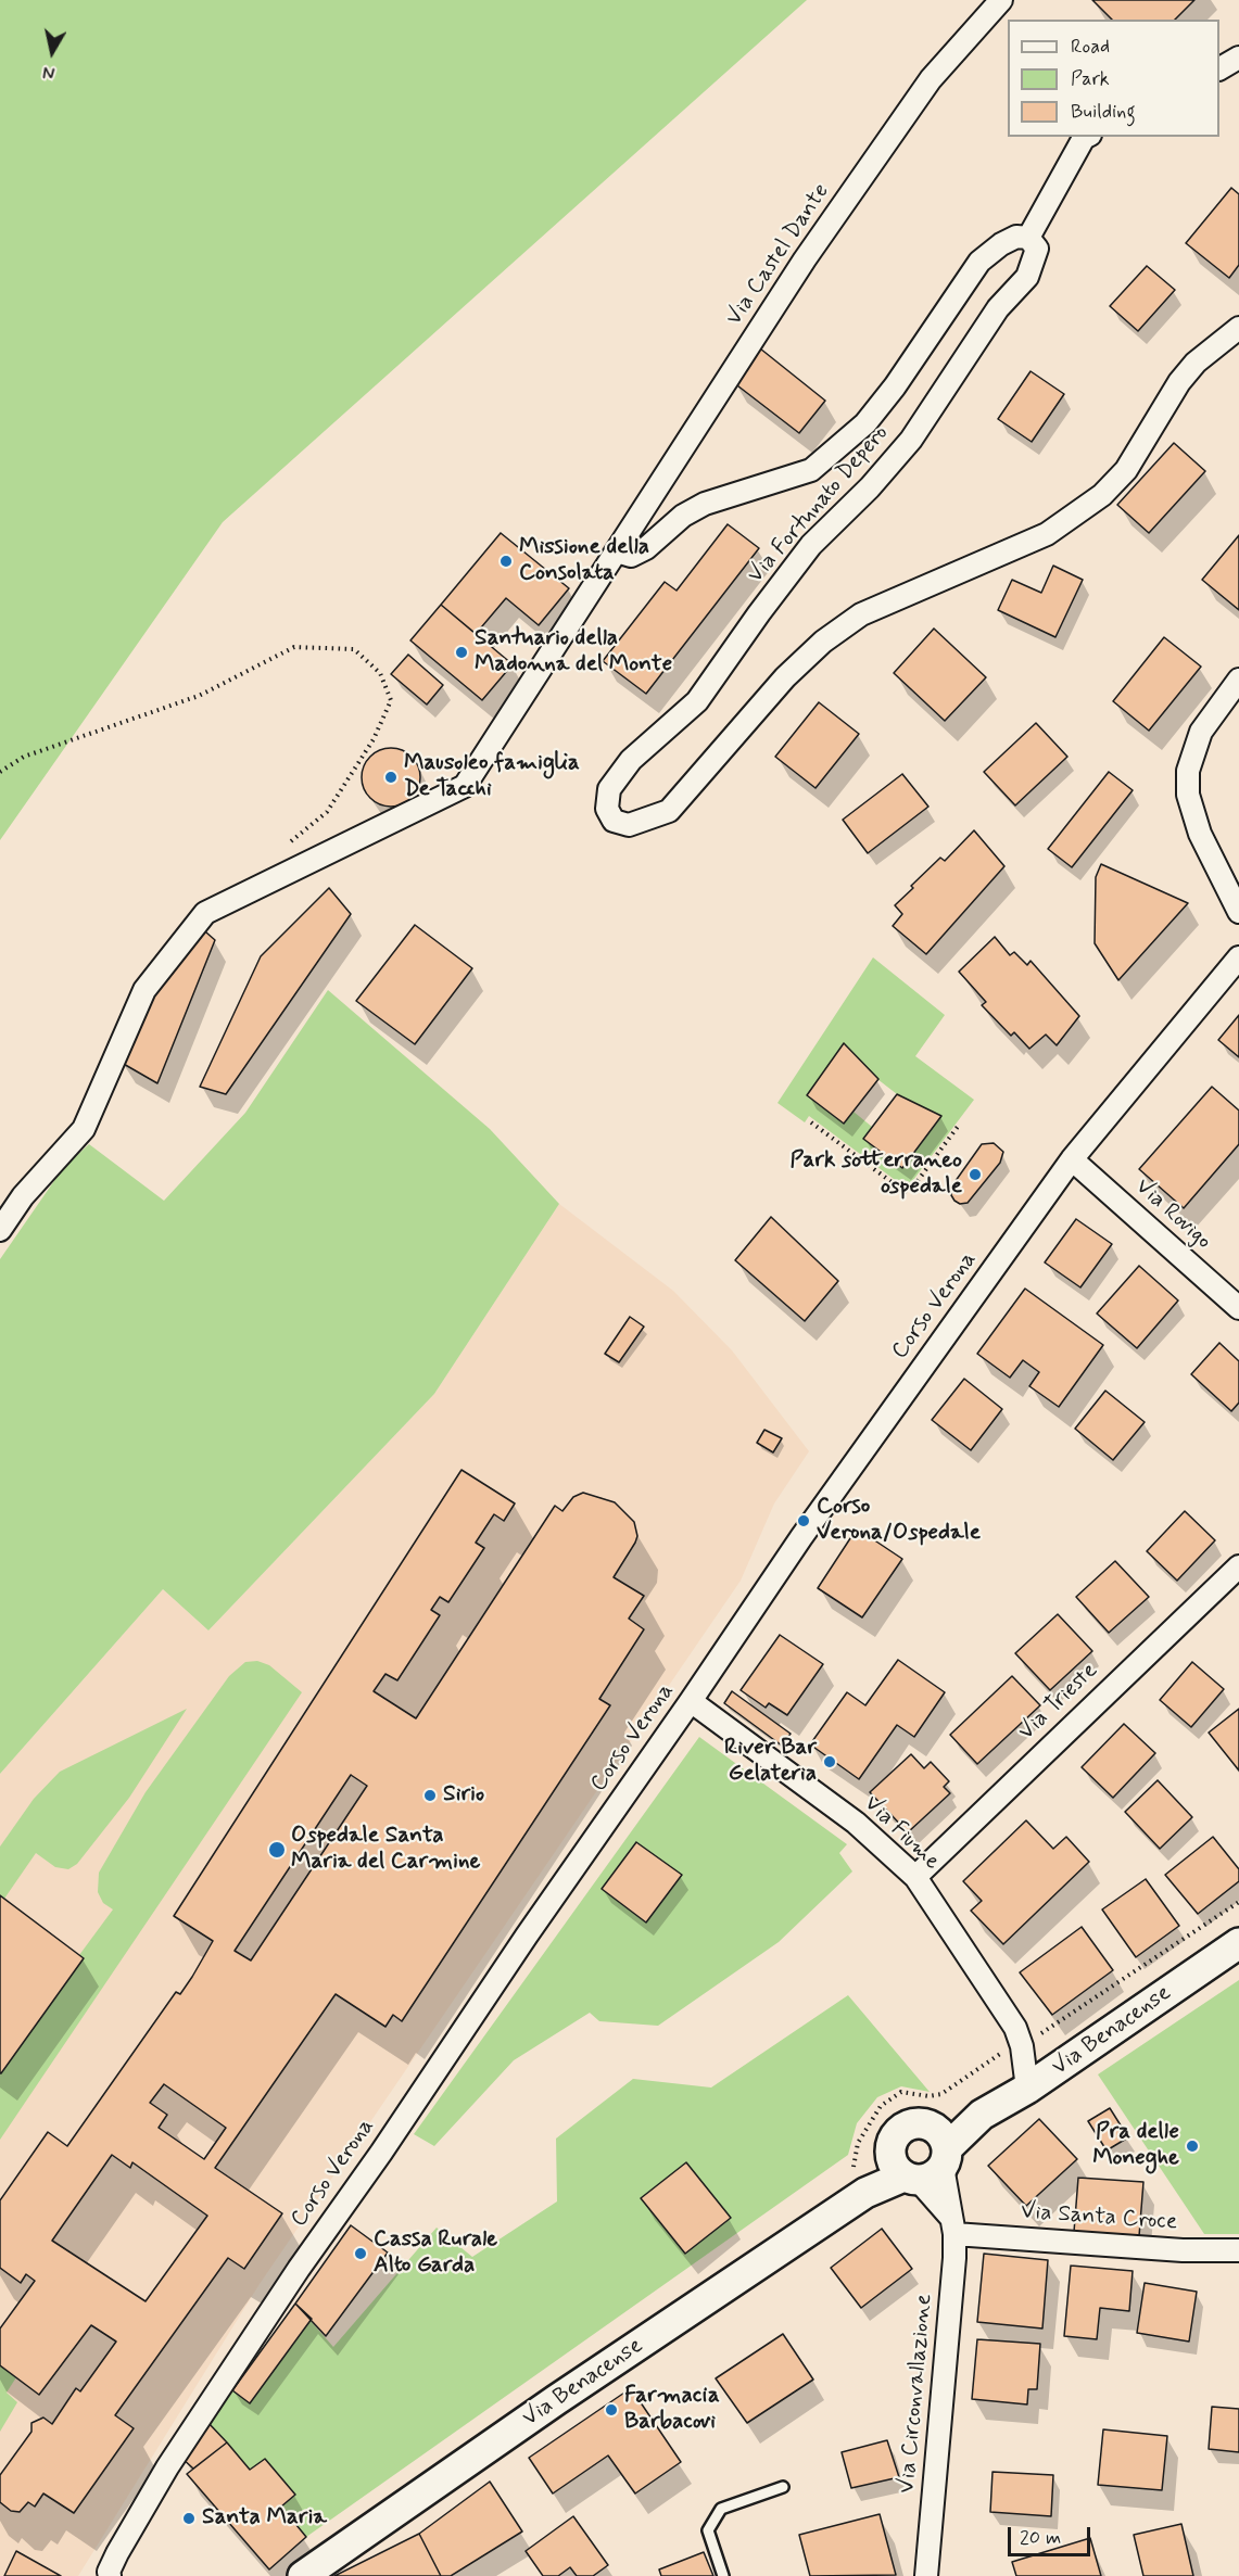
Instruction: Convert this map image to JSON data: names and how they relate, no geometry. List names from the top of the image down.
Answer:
{
  "streets": {
    "main road": ["Via Benacense"],
    "street": [
      "Via Castel Dante",
      "Via Fortunato Depero",
      "Via Rovigo",
      "Corso Verona",
      "Via Trieste",
      "Via Fiume",
      "Via Santa Croce",
      "Via Circonvallazione"
    ]
  },
  "crossings": [
    ["Via Castel Dante", "Via Fortunato Depero"],
    ["Via Rovigo", "Corso Verona"],
    ["Corso Verona", "Via Fiume"],
    ["Via Trieste", "Via Fiume"],
    ["Via Fiume", "Via Benacense"],
    ["Via Santa Croce", "Via Circonvallazione"]
  ],
  "places": [
    "Missione della Consolata",
    "Santuario della Madonna del Monte",
    "Mausoleo famiglia De Tacchi",
    "Park sotterraneo ospedale",
    "Corso Verona/Ospedale",
    "River Bar Gelateria",
    "Sirio",
    "Ospedale Santa Maria del Carmine",
    "Pra delle Moneghe",
    "Cassa Rurale Alto Garda",
    "Farmacia Barbacovi",
    "Santa Maria"
  ],
  "legend": ["Road", "Park", "Building"],
  "scale_bar": "20 m",
  "north": "bottom"
}
